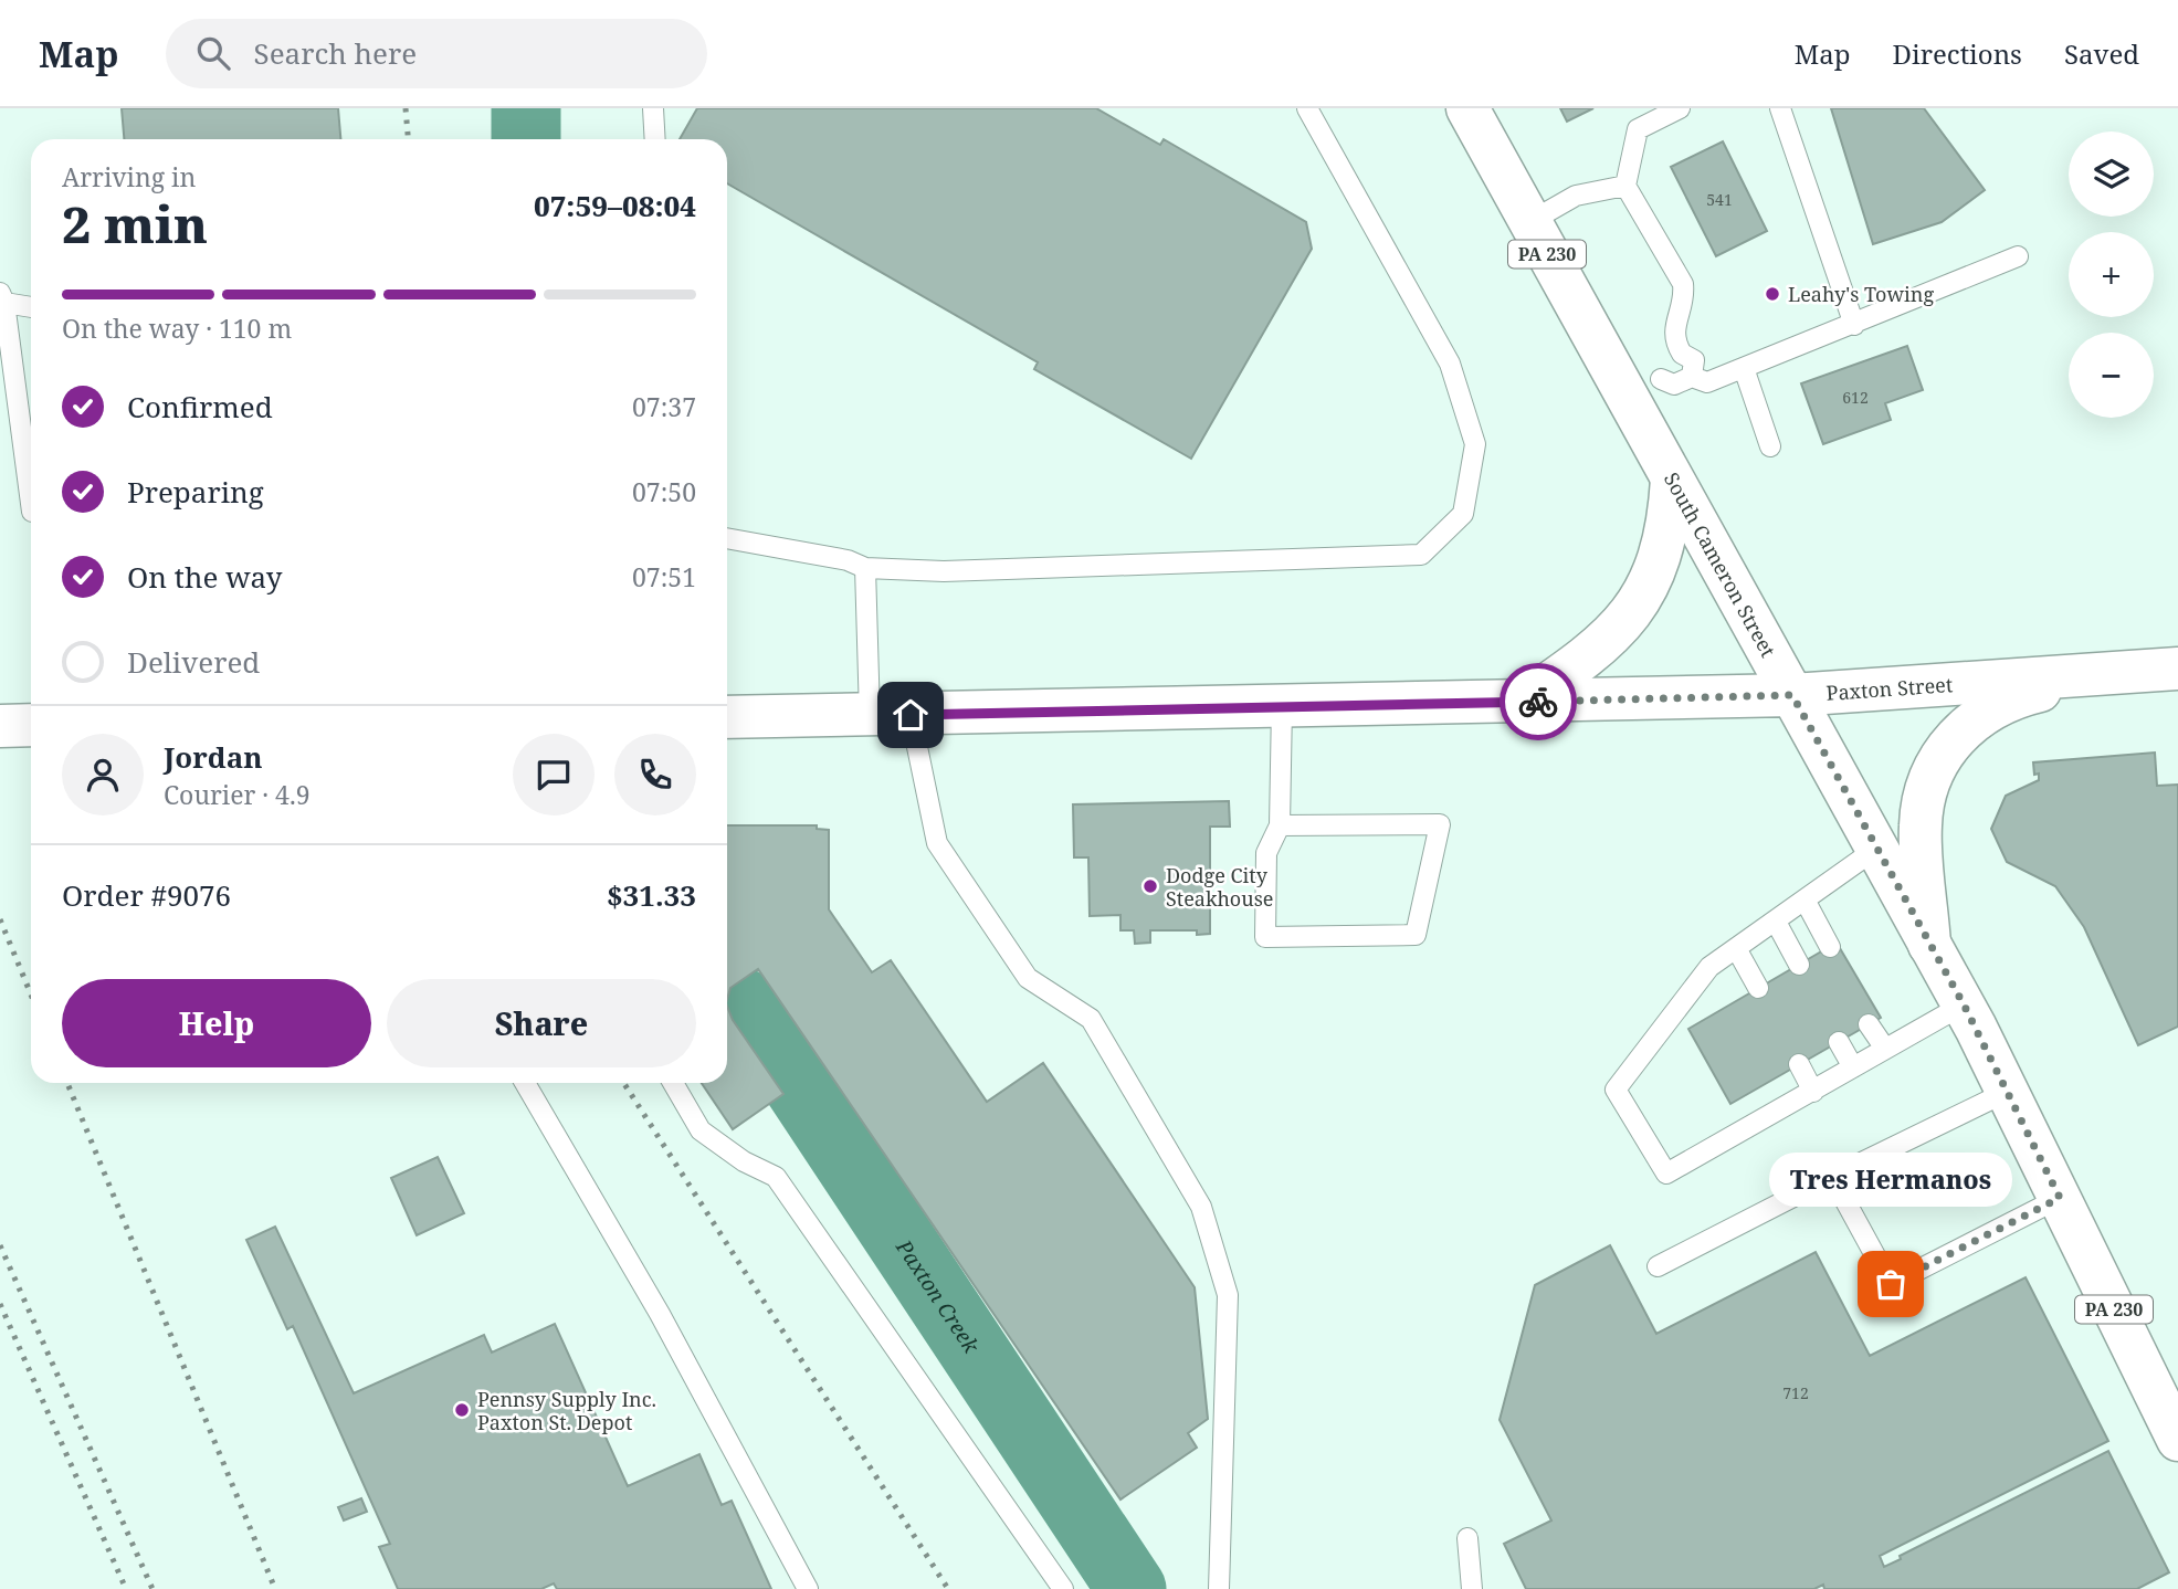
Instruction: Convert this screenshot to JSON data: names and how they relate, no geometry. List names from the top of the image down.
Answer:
{
  "streets": {
    "main road": ["PA 230", "South Cameron Street", "Paxton Street"]
  },
  "crossings": [
    ["South Cameron Street", "Paxton Street"]
  ],
  "water": ["Paxton Creek"],
  "places": [
    "Leahy's Towing",
    "Dodge City Steakhouse",
    "Tres Hermanos",
    "Pennsy Supply Inc. Paxton St. Depot"
  ],
  "house_numbers": ["541", "612", "712"],
  "page": {
    "header": "Map",
    "search": "Search here",
    "nav": ["Map", "Directions", "Saved"],
    "map_buttons": ["+", "−"],
    "heading": ["2 min", "Arriving in", "07:59–08:04"],
    "panel": [
      "Jordan",
      "Courier · 4.9",
      "Order #9076",
      "$31.33"
    ],
    "bar": "On the way · 110 m",
    "list": [
      ["Confirmed", "07:37"],
      ["Preparing", "07:50"],
      ["On the way", "07:51"],
      "Delivered"
    ],
    "buttons": ["Help", "Share"],
    "bubble": "Tres Hermanos"
  }
}
